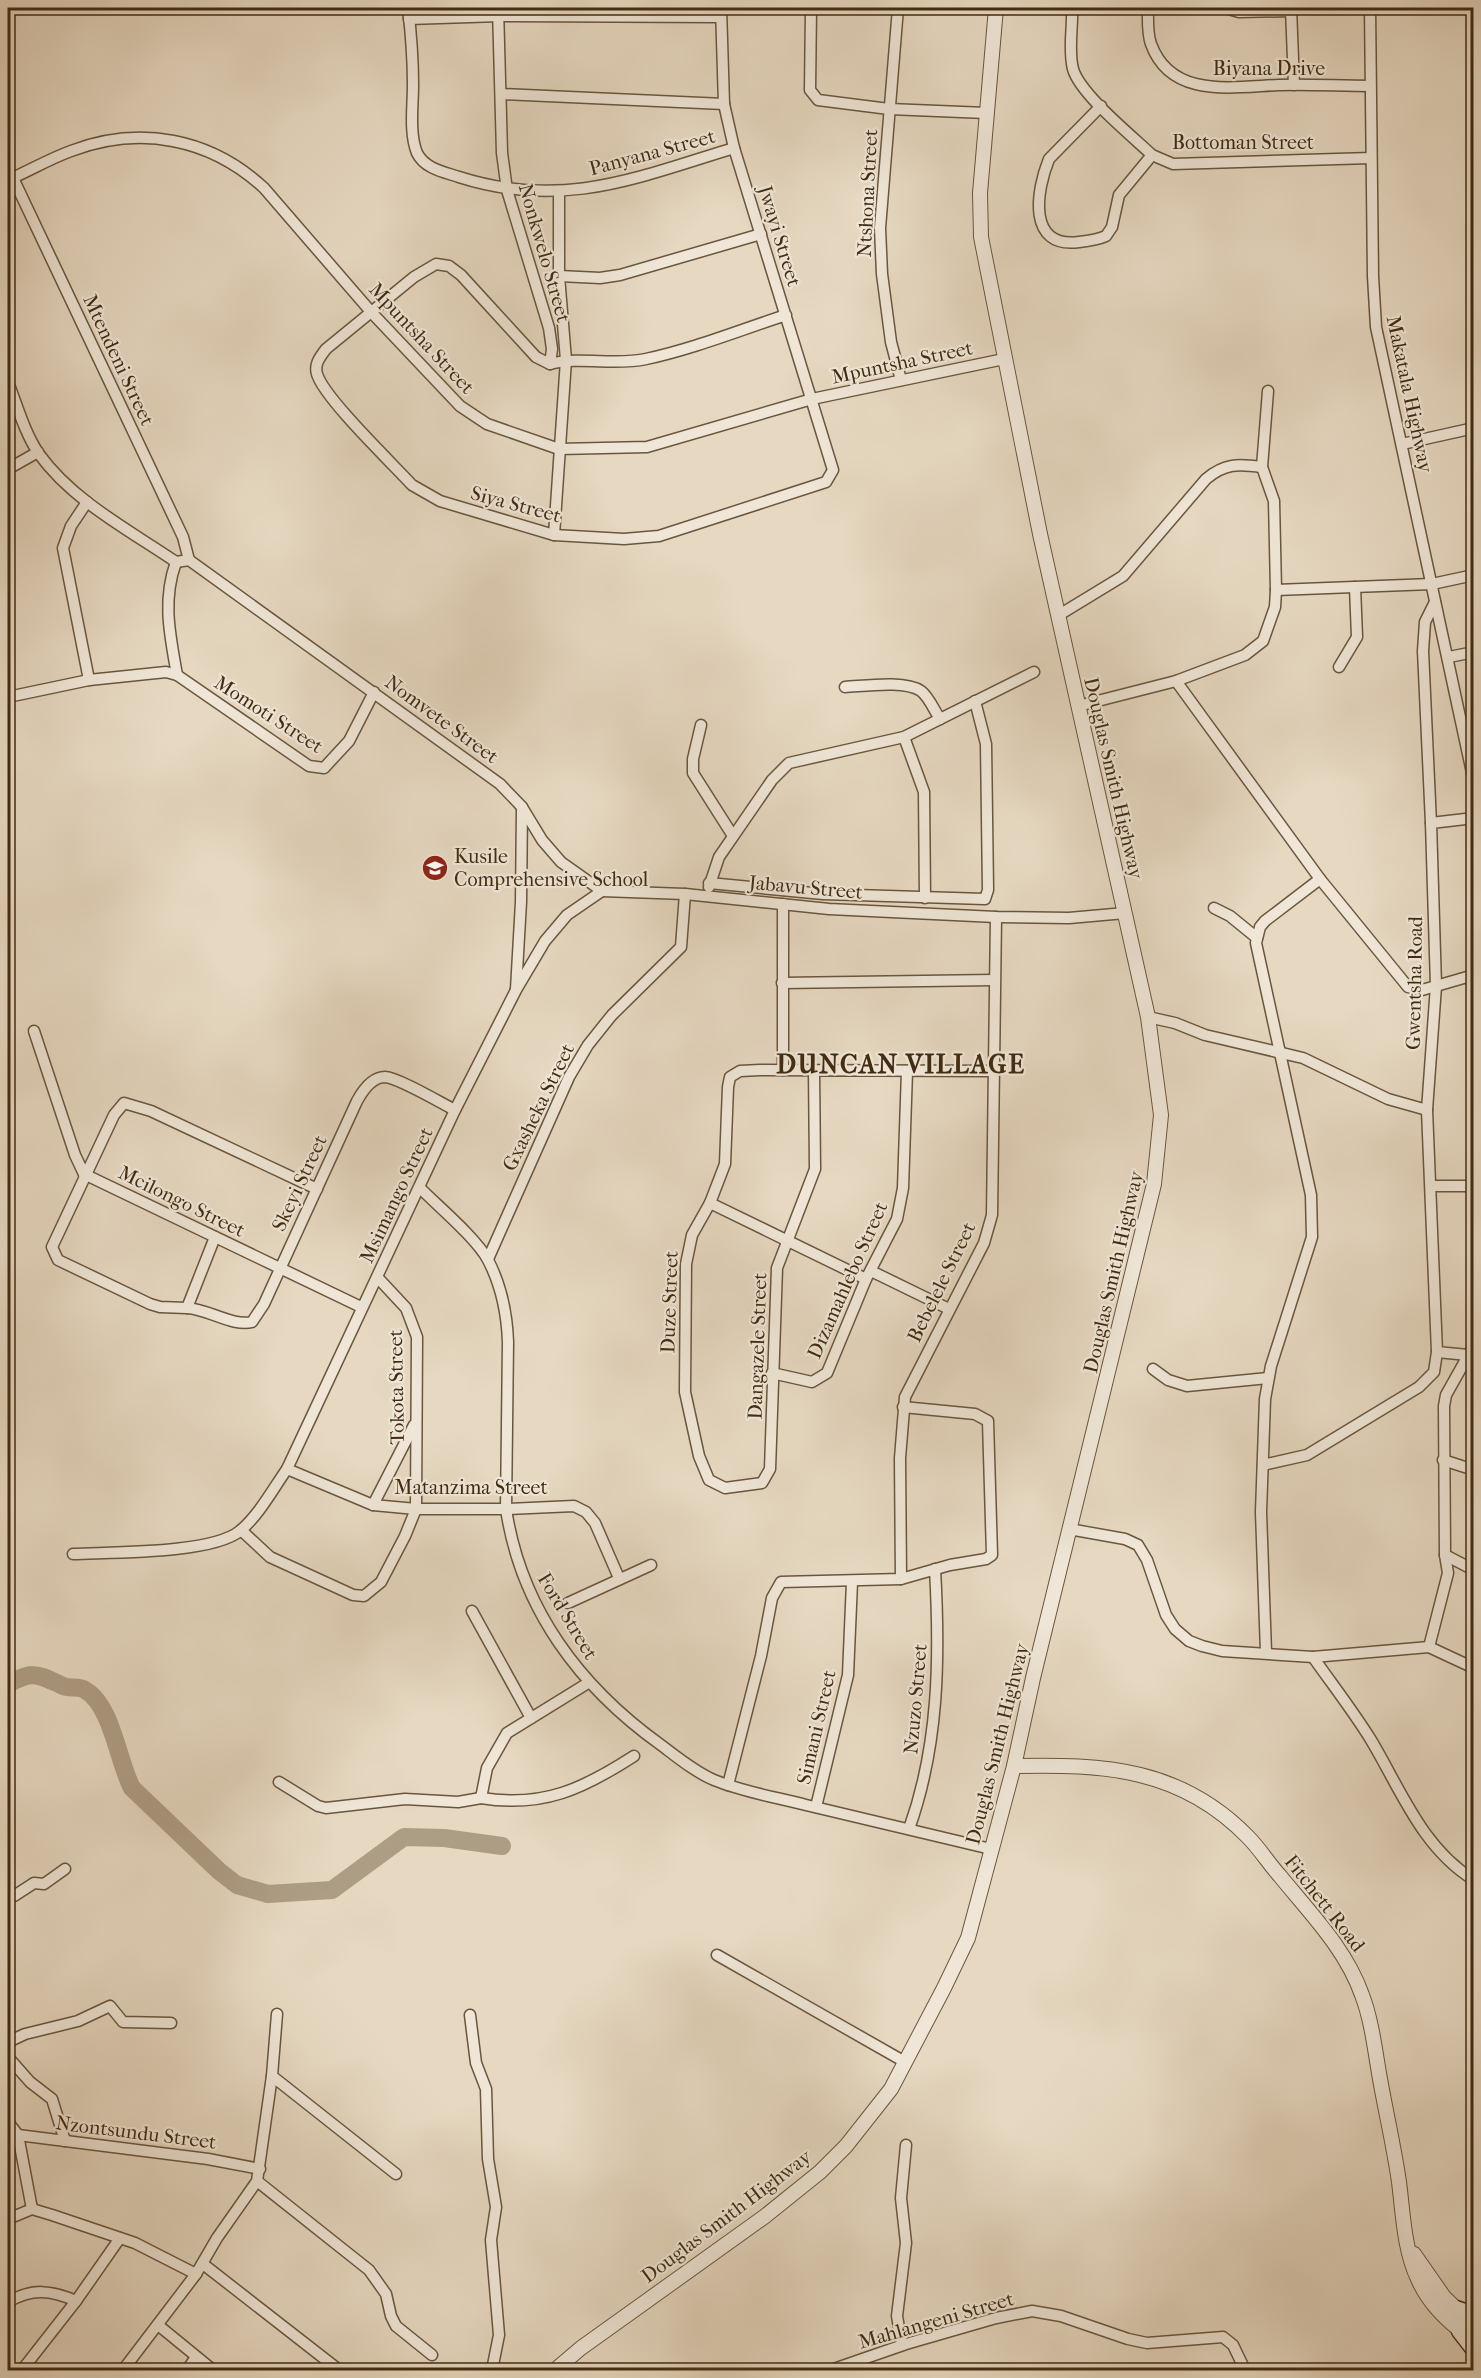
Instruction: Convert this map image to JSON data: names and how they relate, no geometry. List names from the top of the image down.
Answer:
{
  "streets": {
    "street": [
      "Biyana Drive",
      "Bottoman Street",
      "Panyana Street",
      "Ntshona Street",
      "Jwayi Street",
      "Nonkwelo Street",
      "Mpuntsha Street",
      "Mtendeni Street",
      "Makatala Highway",
      "Siya Street",
      "Momoti Street",
      "Nomvete Street",
      "Douglas Smith Highway",
      "Jabavu Street",
      "Gwentsha Road",
      "Gxasheka Street",
      "Skeyi Street",
      "Msimango Street",
      "Mcilongo Street",
      "Dizamahlebo Street",
      "Bebelele Street",
      "Duze Street",
      "Dangazele Street",
      "Tokota Street",
      "Matanzima Street",
      "Ford Street",
      "Nzuzo Street",
      "Simani Street",
      "Fitchett Road",
      "Nzontsundu Street",
      "Mahlangeni Street"
    ]
  },
  "crossings": [
    ["Biyana Drive", "Makatala Highway"],
    ["Bottoman Street", "Makatala Highway"],
    ["Panyana Street", "Jwayi Street"],
    ["Panyana Street", "Nonkwelo Street"],
    ["Ntshona Street", "Mpuntsha Street"],
    ["Jwayi Street", "Mpuntsha Street"],
    ["Jwayi Street", "Siya Street"],
    ["Mpuntsha Street", "Mtendeni Street"],
    ["Mpuntsha Street", "Siya Street"],
    ["Mpuntsha Street", "Douglas Smith Highway"],
    ["Mtendeni Street", "Nomvete Street"],
    ["Makatala Highway", "Gwentsha Road"],
    ["Momoti Street", "Nomvete Street"],
    ["Douglas Smith Highway", "Jabavu Street"],
    ["Douglas Smith Highway", "Ford Street"],
    ["Douglas Smith Highway", "Fitchett Road"],
    ["Jabavu Street", "Gxasheka Street"],
    ["Jabavu Street", "Msimango Street"],
    ["Jabavu Street", "Bebelele Street"],
    ["Gxasheka Street", "Ford Street"],
    ["Skeyi Street", "Msimango Street"],
    ["Skeyi Street", "Mcilongo Street"],
    ["Msimango Street", "Mcilongo Street"],
    ["Msimango Street", "Tokota Street"],
    ["Msimango Street", "Matanzima Street"],
    ["Msimango Street", "Ford Street"],
    ["Dizamahlebo Street", "Dangazele Street"],
    ["Duze Street", "Dangazele Street"],
    ["Tokota Street", "Matanzima Street"],
    ["Matanzima Street", "Ford Street"],
    ["Ford Street", "Nzuzo Street"],
    ["Ford Street", "Simani Street"]
  ],
  "districts": ["DUNCAN VILLAGE"],
  "places": {
    "school or university": ["Kusile Comprehensive School"]
  }
}
